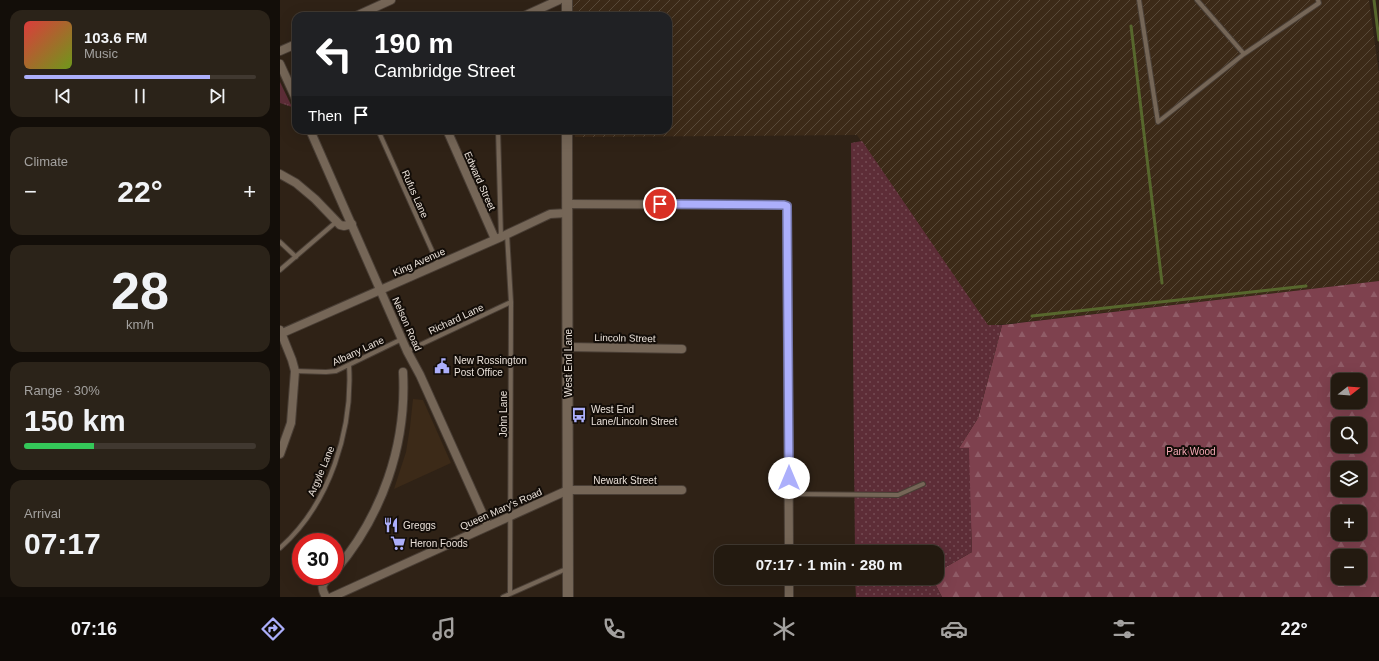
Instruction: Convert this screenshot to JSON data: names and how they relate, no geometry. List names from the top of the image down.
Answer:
{
  "streets": {
    "street": [
      "Edward Street",
      "King Avenue",
      "Nelson Road",
      "Lincoln Street",
      "West End Lane",
      "Newark Street",
      "Queen Mary's Road"
    ],
    "lane": [
      "Rufus Lane",
      "Richard Lane",
      "Albany Lane",
      "John Lane",
      "Argyle Lane"
    ]
  },
  "crossings": [
    ["Edward Street", "King Avenue"],
    ["Edward Street", "John Lane"],
    ["Rufus Lane", "King Avenue"],
    ["King Avenue", "Nelson Road"],
    ["King Avenue", "West End Lane"],
    ["King Avenue", "John Lane"],
    ["Richard Lane", "Nelson Road"],
    ["Richard Lane", "John Lane"],
    ["Nelson Road", "Albany Lane"],
    ["Nelson Road", "Queen Mary's Road"],
    ["Lincoln Street", "West End Lane"],
    ["Albany Lane", "Argyle Lane"],
    ["West End Lane", "Newark Street"],
    ["West End Lane", "Queen Mary's Road"],
    ["John Lane", "Queen Mary's Road"],
    ["Newark Street", "Queen Mary's Road"]
  ],
  "parks": ["Park Wood"],
  "places": {
    "public building": ["New Rossington Post Office"],
    "bus stop": ["West End Lane/Lincoln Street"],
    "restaurant": ["Greggs"],
    "supermarket": ["Heron Foods"]
  },
  "north": "right",
  "page": {
    "turn": ["190 m", "Cambridge Street"],
    "song": ["103.6 FM", "Music"],
    "then": "Then",
    "tile": [
      "Climate",
      ["28", "km/h"],
      ["Range · 30%", "150 km"],
      ["Arrival", "07:17"]
    ],
    "heat": ["−", "22°", "+"],
    "map_buttons": ["+", "−"],
    "limit": "30",
    "trip": "07:17 · 1 min · 280 m",
    "tabs": ["07:16", "22°"]
  }
}
